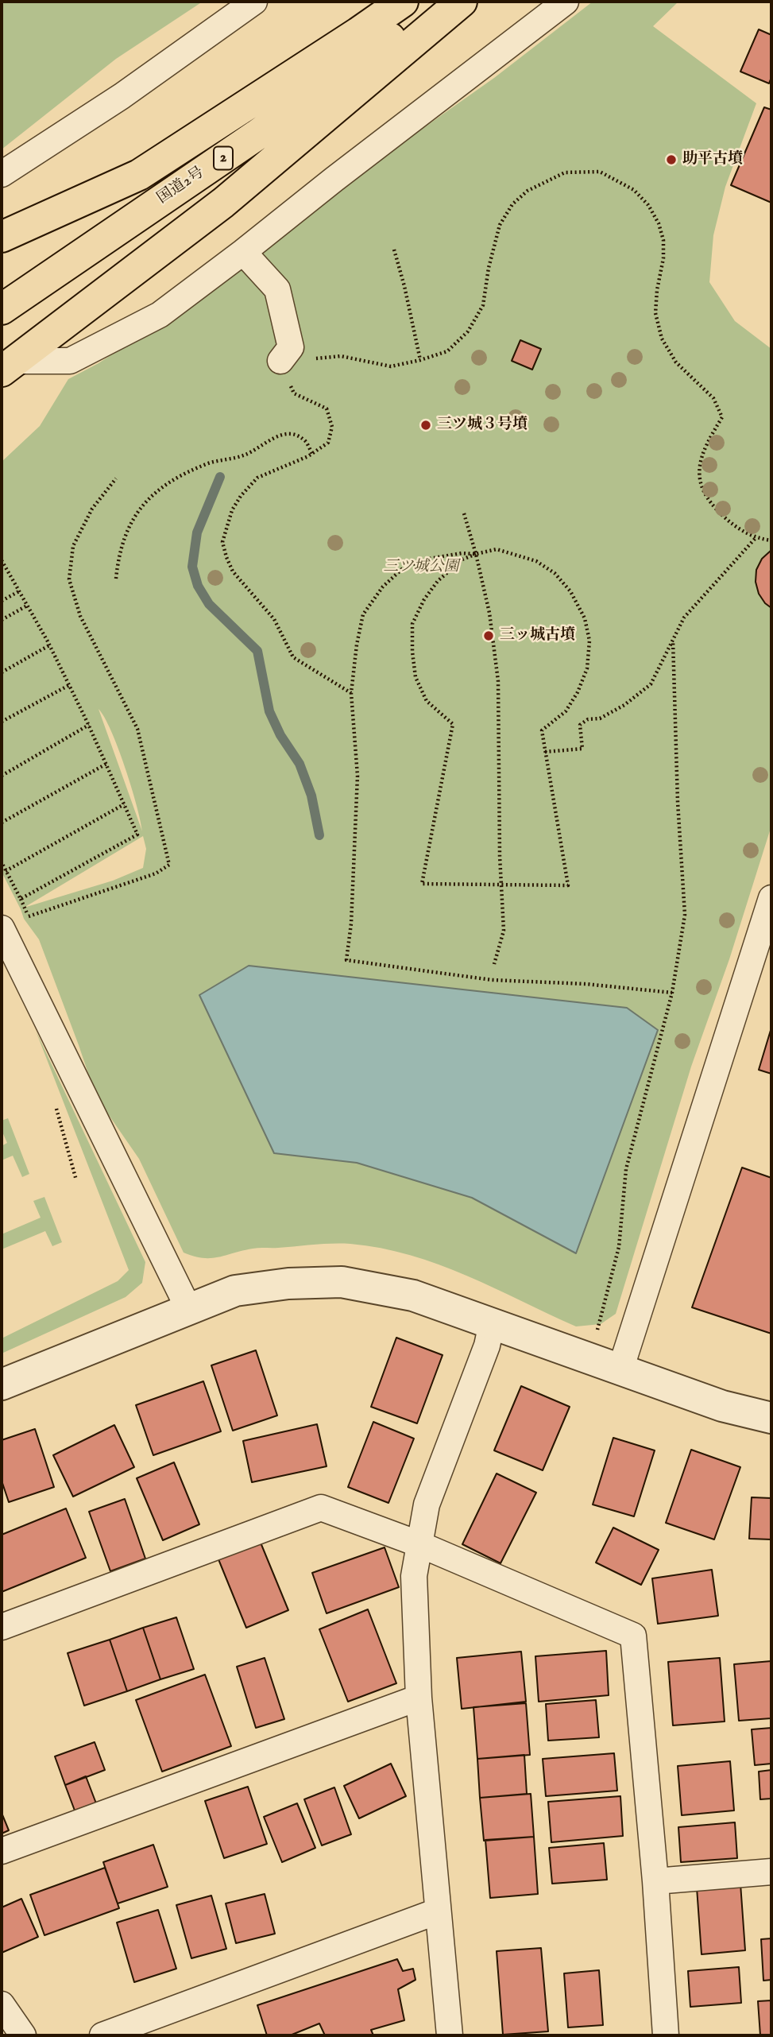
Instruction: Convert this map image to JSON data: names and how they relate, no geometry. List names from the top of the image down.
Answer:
{
  "streets": {
    "highway": ["2", "国道2号"]
  },
  "parks": ["三ツ城公園"],
  "places": ["助平古墳", "三ツ城３号墳", "三ッ城古墳"]
}
